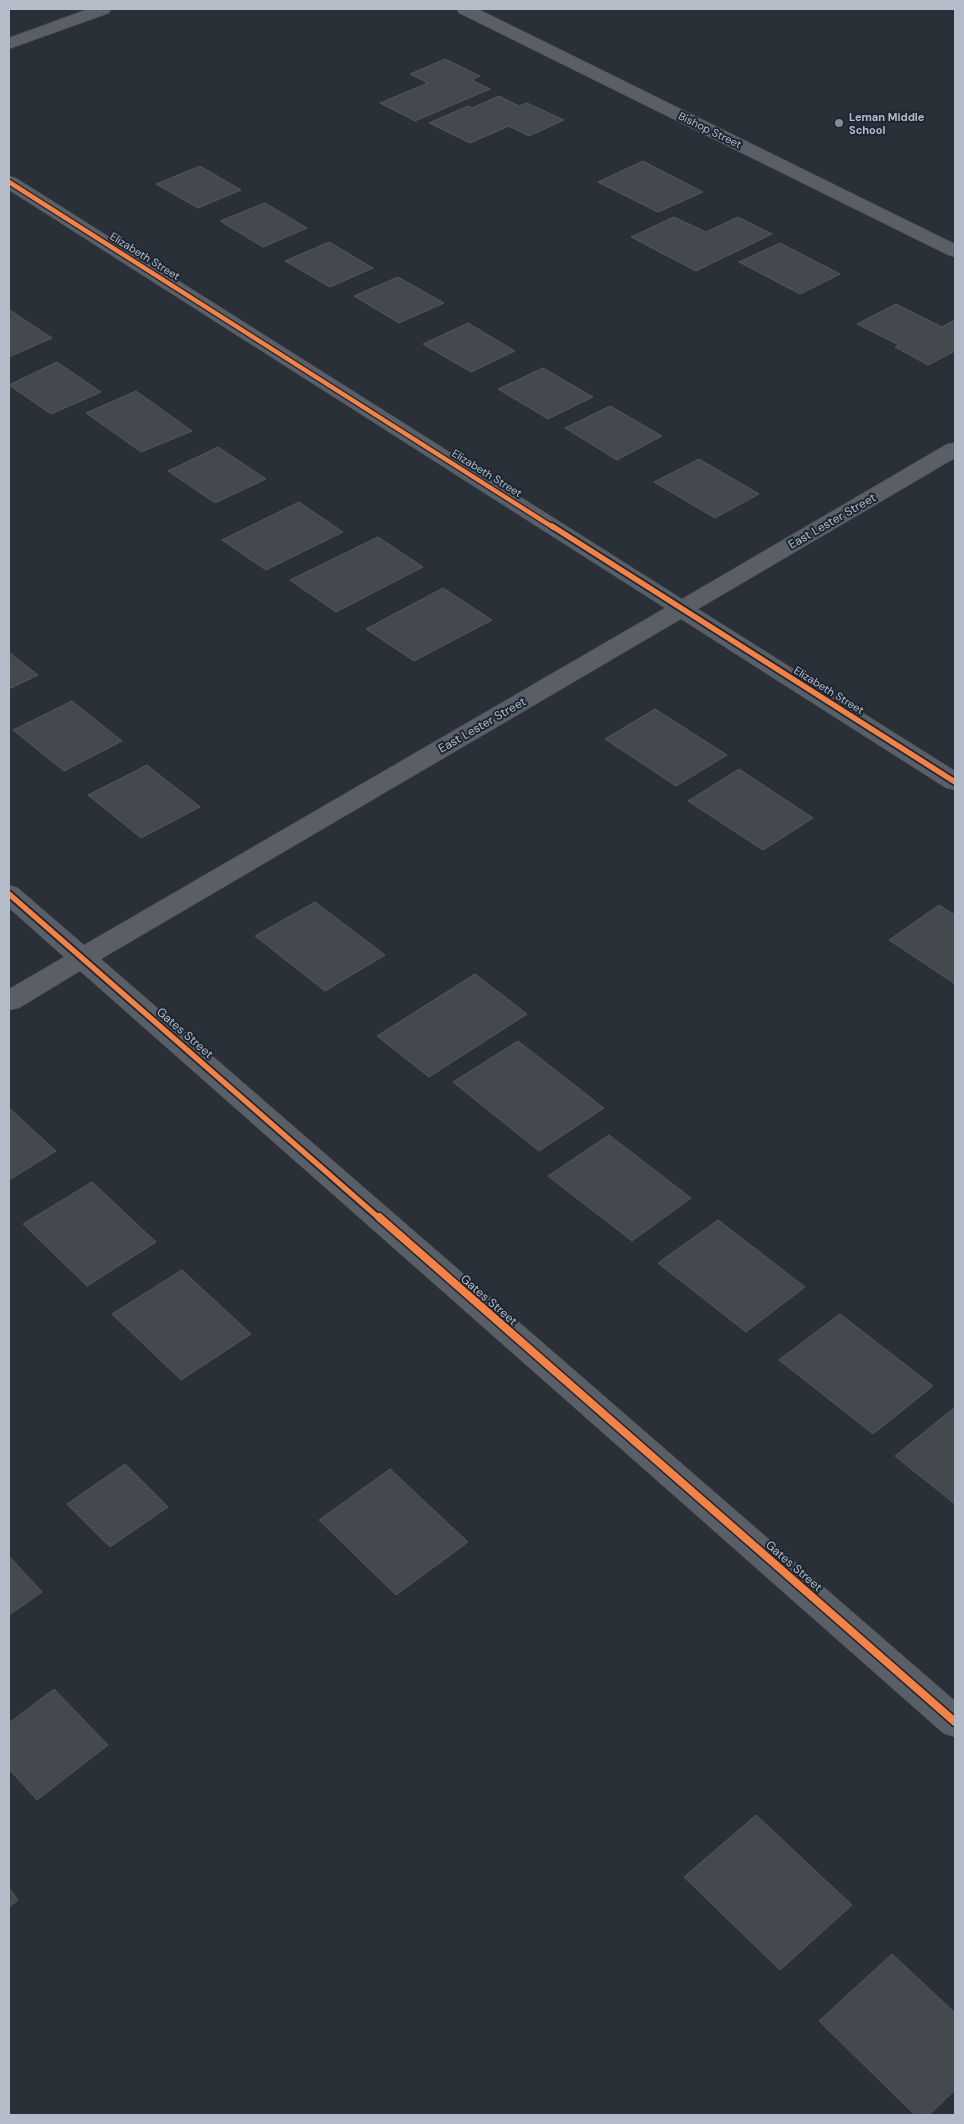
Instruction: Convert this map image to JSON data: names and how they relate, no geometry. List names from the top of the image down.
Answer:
{
  "streets": {
    "street": [
      "Bishop Street",
      "Elizabeth Street",
      "East Lester Street",
      "Gates Street"
    ]
  },
  "crossings": [
    ["Elizabeth Street", "East Lester Street"],
    ["East Lester Street", "Gates Street"]
  ],
  "places": ["Leman Middle School"]
}
